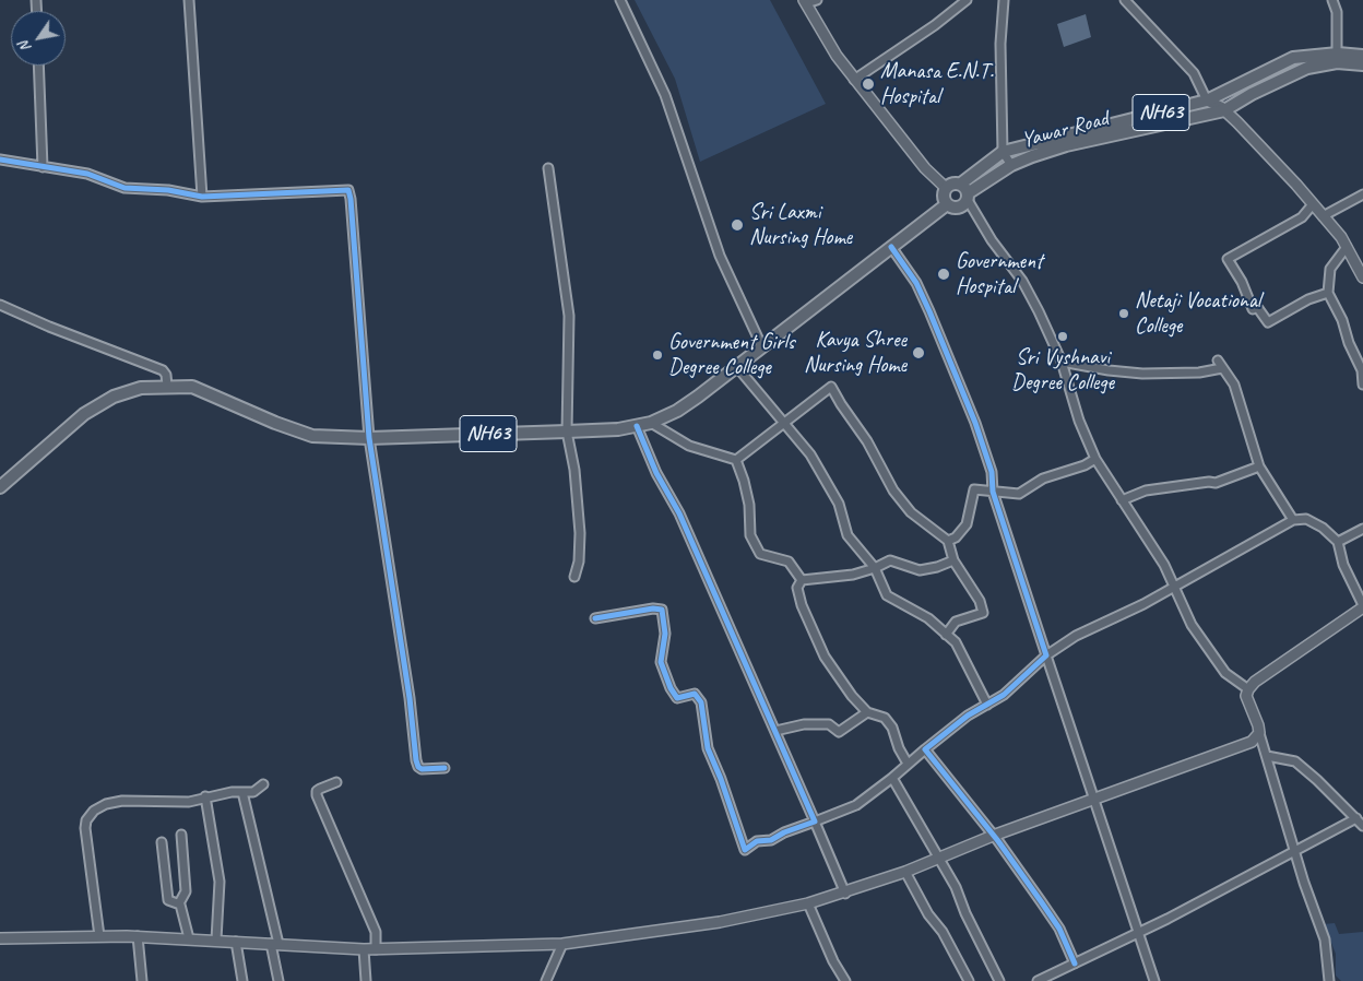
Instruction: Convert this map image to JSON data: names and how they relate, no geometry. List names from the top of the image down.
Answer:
{
  "streets": {
    "highway": ["NH63", "Yawar Road"]
  },
  "crossings": [
    ["NH63", "Yawar Road"]
  ],
  "places": [
    "Manasa E.N.T. Hospital",
    "Sri Laxmi Nursing Home",
    "Government Hospital",
    "Netaji Vocational College",
    "Sri Vyshnavi Degree College",
    "Kavya Shree Nursing Home",
    "Government Girls Degree College"
  ],
  "north": "bottom left"
}
